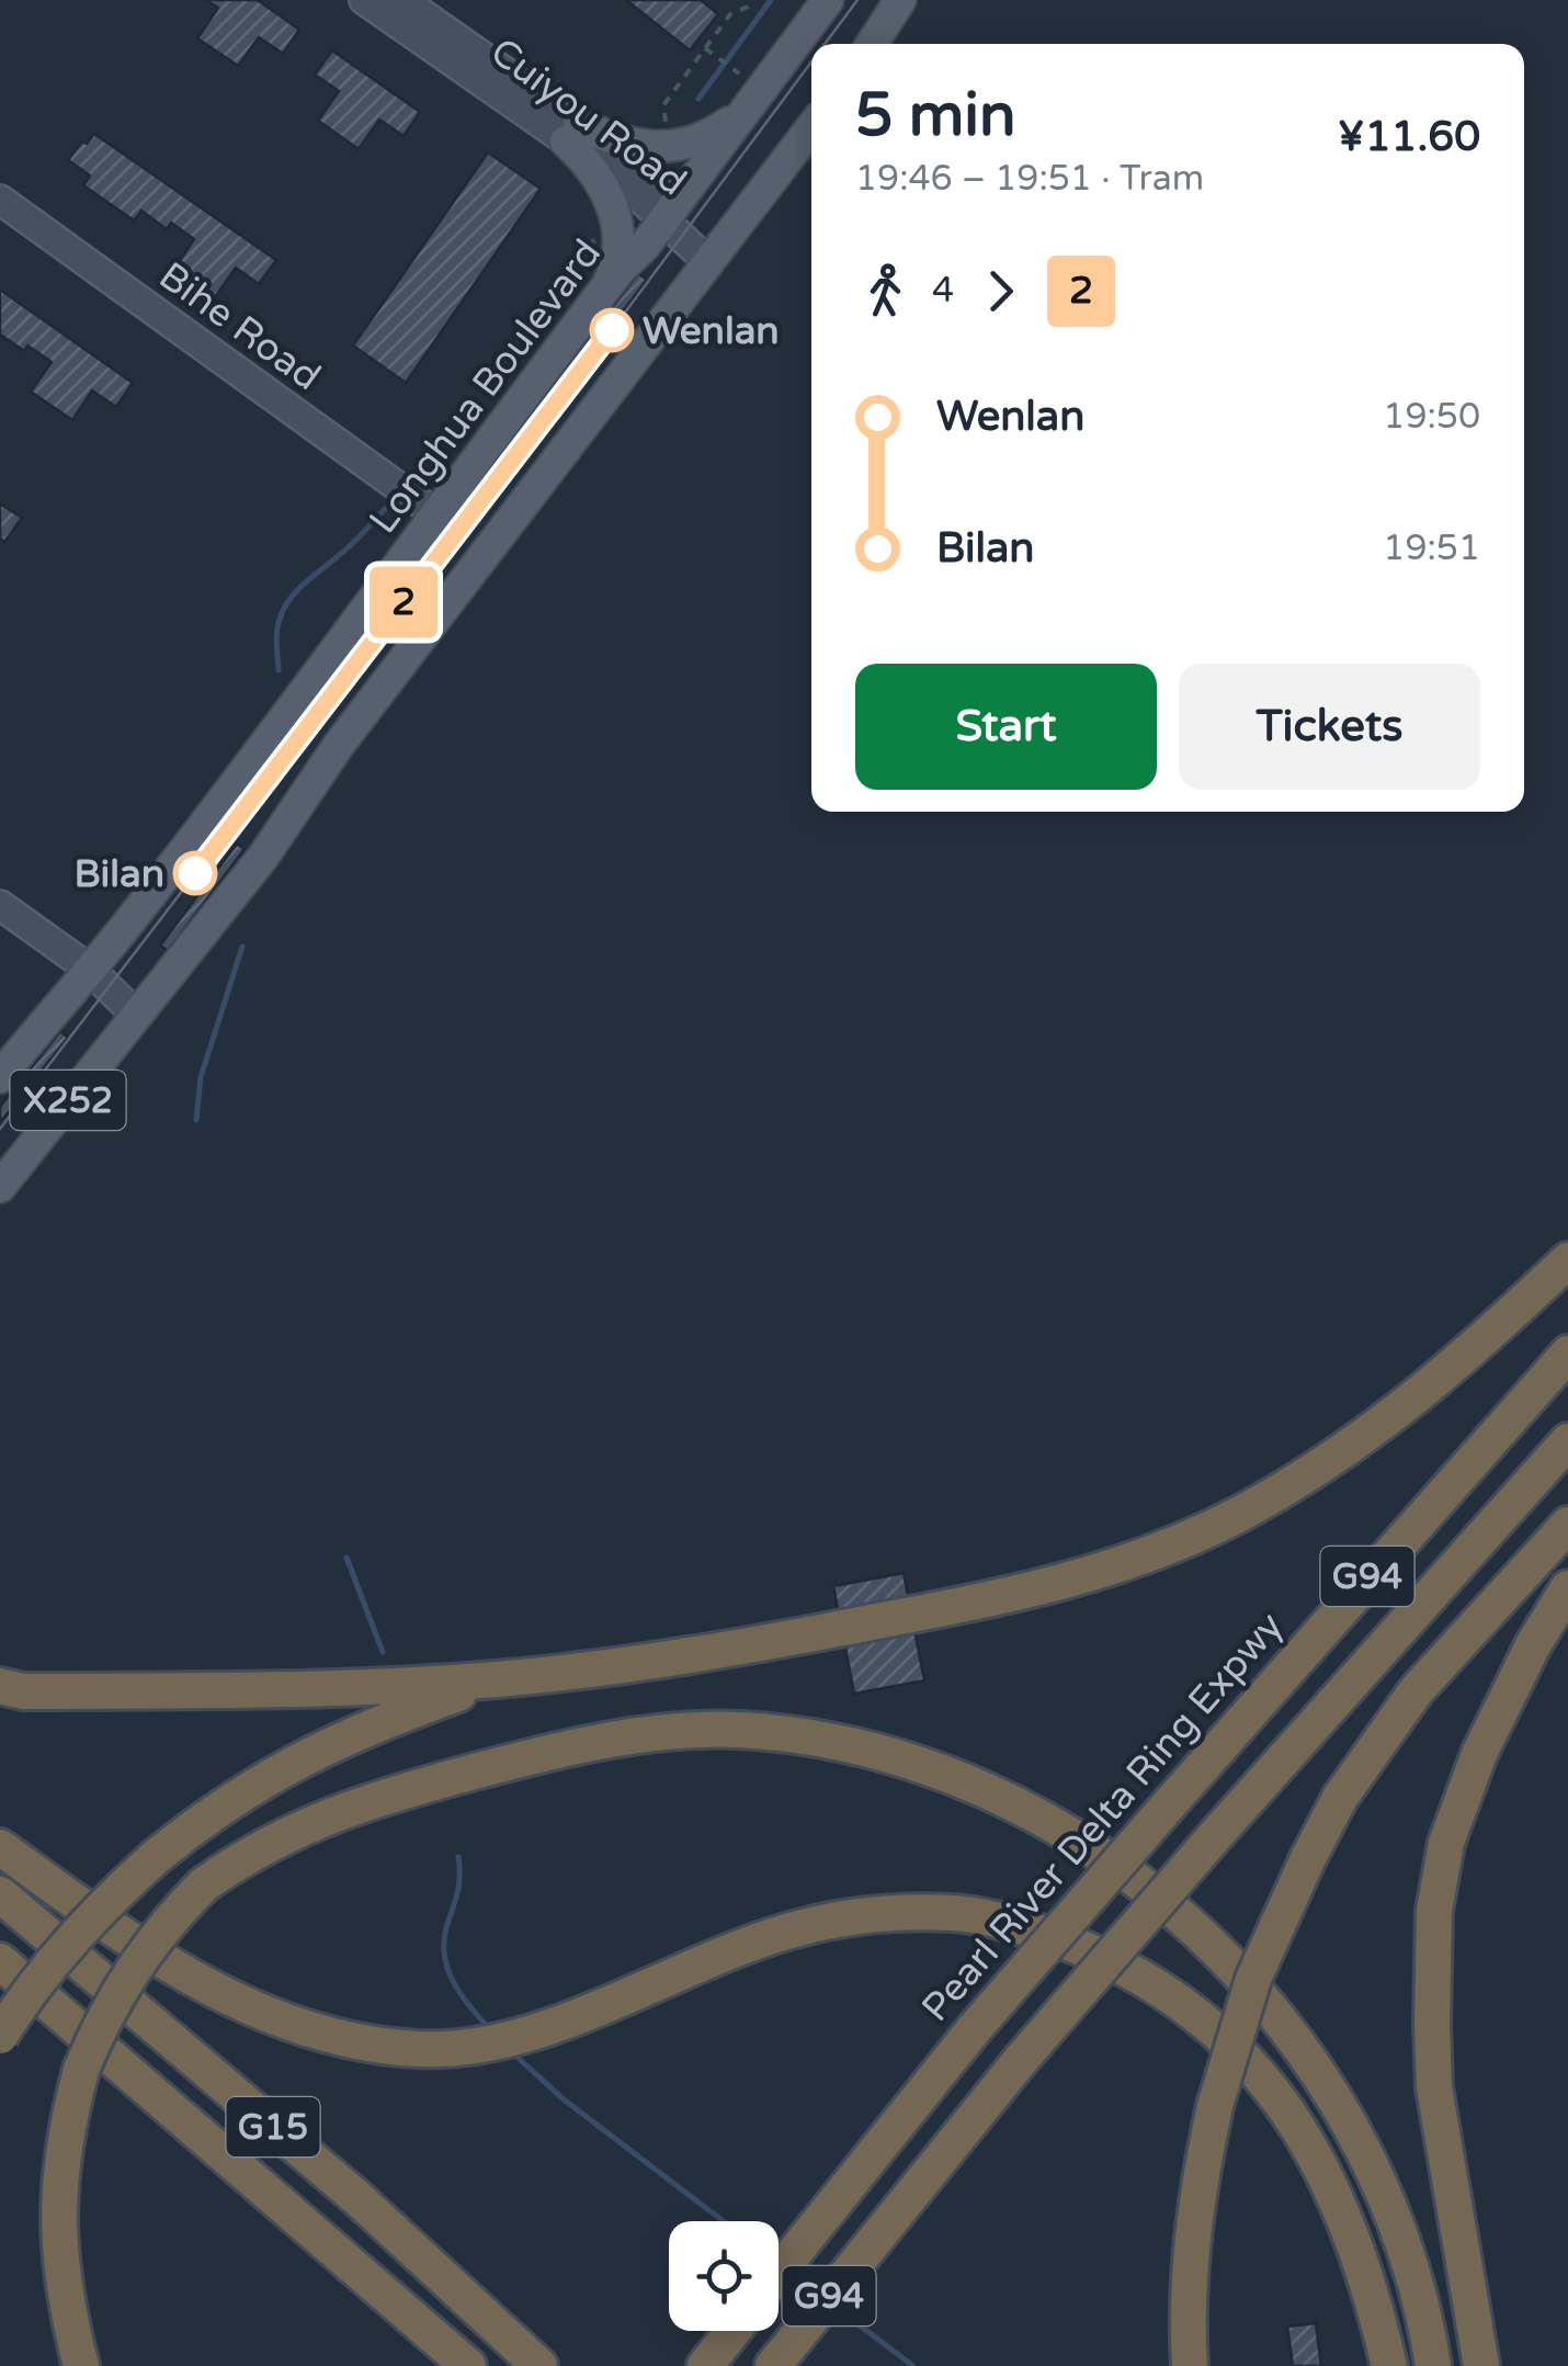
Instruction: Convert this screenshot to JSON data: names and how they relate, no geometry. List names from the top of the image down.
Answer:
{
  "streets": {
    "highway": ["G94", "Pearl River Delta Ring Expwy", "G15"],
    "main road": ["Longhua Boulevard", "X252"],
    "street": ["Cuiyou Road", "Bihe Road"]
  },
  "crossings": [
    ["Cuiyou Road", "Longhua Boulevard"],
    ["Cuiyou Road", "X252"],
    ["Bihe Road", "Longhua Boulevard"]
  ],
  "places": ["Wenlan", "Bilan"],
  "lines": ["tram line 2"],
  "page": {
    "on_map": "2",
    "heading": ["5 min", "19:46 – 19:51 · Tram", "¥11.60"],
    "legs": ["4", "2"],
    "list": [
      {
        "name": "Wenlan",
        "value": "19:50"
      },
      {
        "name": "Bilan",
        "value": "19:51"
      }
    ],
    "buttons": ["Start", "Tickets"]
  }
}
